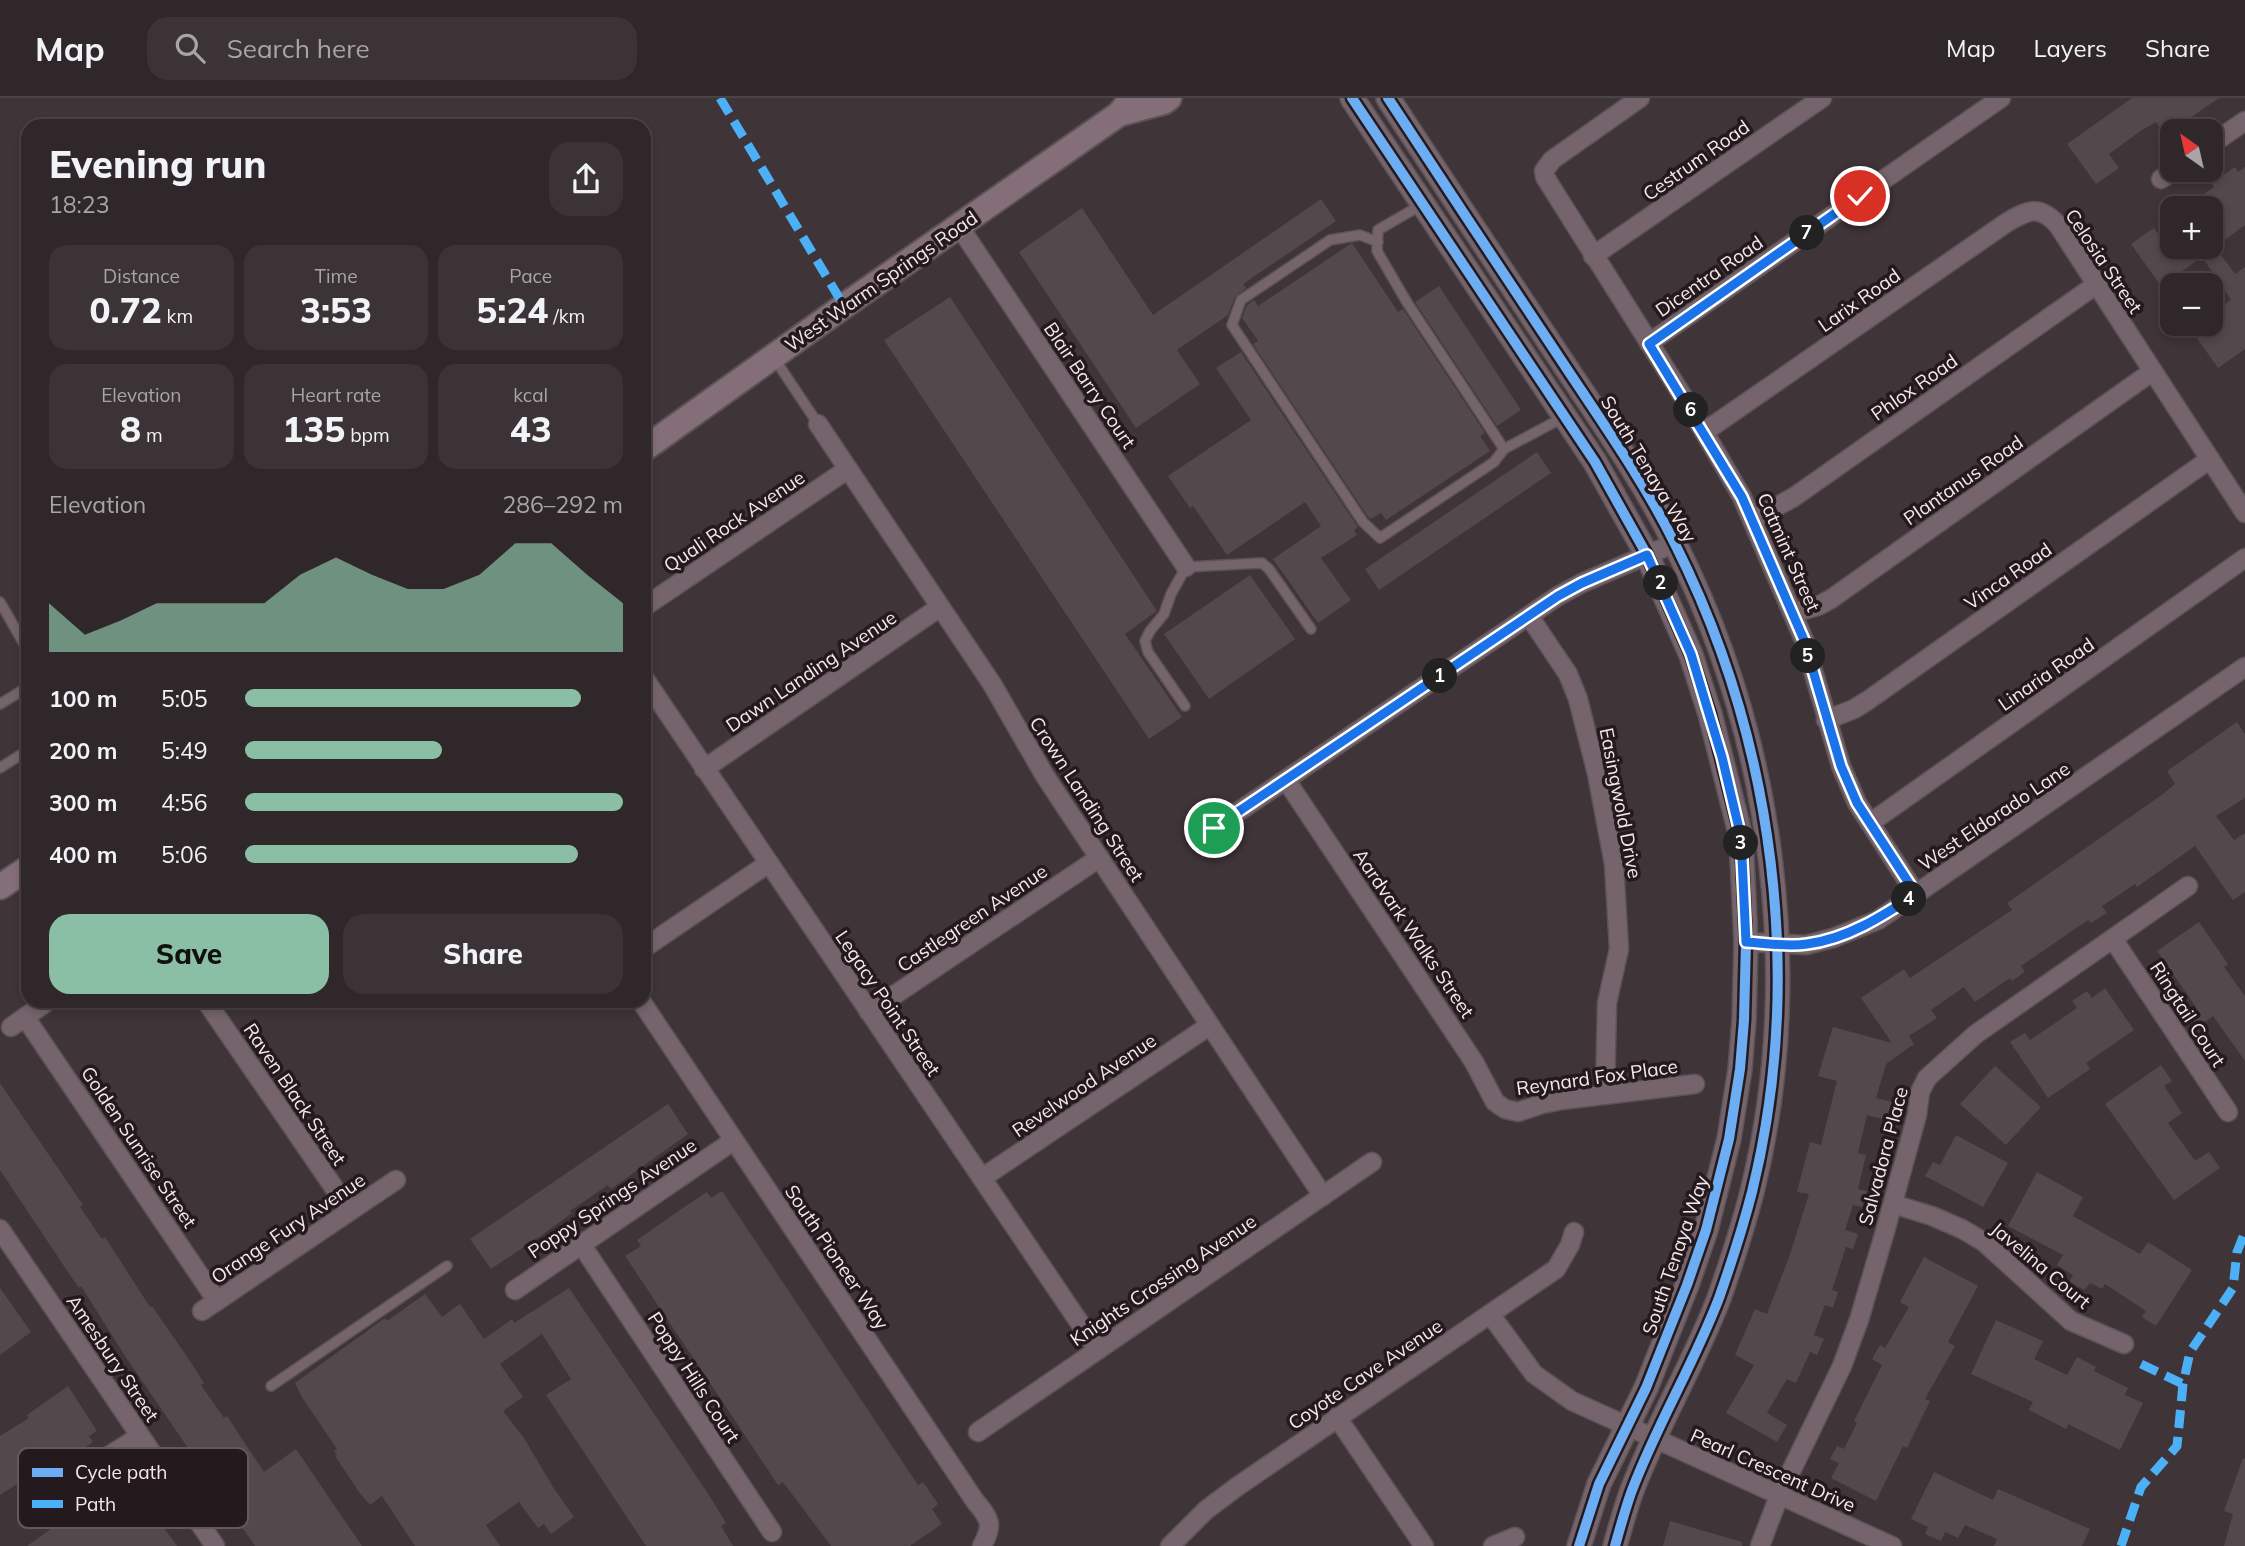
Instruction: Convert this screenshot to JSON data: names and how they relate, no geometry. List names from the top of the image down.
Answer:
{
  "streets": {
    "main road": ["West Warm Springs Road"],
    "street": [
      "Cestrum Road",
      "Celosia Street",
      "Dicentra Road",
      "Larix Road",
      "Blair Barry Court",
      "Phlox Road",
      "South Tenaya Way",
      "Plantanus Road",
      "Quali Rock Avenue",
      "Catmint Street",
      "Vinca Road",
      "Dawn Landing Avenue",
      "Linaria Road",
      "Crown Landing Street",
      "Easingwold Drive",
      "West Eldorado Lane",
      "Castlegreen Avenue",
      "Aardvark Walks Street",
      "Legacy Point Street",
      "Ringtail Court",
      "Reynard Fox Place",
      "Revelwood Avenue",
      "Raven Black Street",
      "Golden Sunrise Street",
      "Salvadora Place",
      "Poppy Springs Avenue",
      "Orange Fury Avenue",
      "South Pioneer Way",
      "Javelina Court",
      "Knights Crossing Avenue",
      "Amesbury Street",
      "Coyote Cave Avenue",
      "Poppy Hills Court",
      "Pearl Crescent Drive"
    ]
  },
  "crossings": [
    ["Cestrum Road", "Catmint Street"],
    ["Celosia Street", "Larix Road"],
    ["Celosia Street", "Phlox Road"],
    ["Celosia Street", "Plantanus Road"],
    ["Celosia Street", "Vinca Road"],
    ["Dicentra Road", "Catmint Street"],
    ["West Warm Springs Road", "Blair Barry Court"],
    ["Larix Road", "Catmint Street"],
    ["Phlox Road", "Catmint Street"],
    ["South Tenaya Way", "West Eldorado Lane"],
    ["South Tenaya Way", "Pearl Crescent Drive"],
    ["Plantanus Road", "Catmint Street"],
    ["Quali Rock Avenue", "Crown Landing Street"],
    ["Catmint Street", "Vinca Road"],
    ["Catmint Street", "Linaria Road"],
    ["Catmint Street", "West Eldorado Lane"],
    ["Dawn Landing Avenue", "Crown Landing Street"],
    ["Dawn Landing Avenue", "Legacy Point Street"],
    ["Crown Landing Street", "Castlegreen Avenue"],
    ["Crown Landing Street", "Revelwood Avenue"],
    ["Crown Landing Street", "Knights Crossing Avenue"],
    ["Easingwold Drive", "Reynard Fox Place"],
    ["Castlegreen Avenue", "Legacy Point Street"],
    ["Aardvark Walks Street", "Reynard Fox Place"],
    ["Legacy Point Street", "Revelwood Avenue"],
    ["Legacy Point Street", "Knights Crossing Avenue"],
    ["Ringtail Court", "Salvadora Place"],
    ["Raven Black Street", "Orange Fury Avenue"],
    ["Golden Sunrise Street", "Orange Fury Avenue"],
    ["Salvadora Place", "Javelina Court"],
    ["Salvadora Place", "Pearl Crescent Drive"],
    ["Poppy Springs Avenue", "South Pioneer Way"],
    ["Poppy Springs Avenue", "Poppy Hills Court"],
    ["Coyote Cave Avenue", "Pearl Crescent Drive"]
  ],
  "legend": ["Cycle path", "Path"],
  "north": "top left",
  "page": {
    "header": "Map",
    "search": "Search here",
    "nav": ["Map", "Layers", "Share"],
    "map_buttons": ["+", "−"],
    "heading": ["Evening run", "18:23"],
    "pins": [
      "7",
      "6",
      "2",
      "5",
      "1",
      "3",
      "4"
    ],
    "stats": [
      ["Distance", "0.72 km"],
      ["Time", "3:53"],
      ["Pace", "5:24 /km"],
      ["Elevation", "8 m"],
      ["Heart rate", "135 bpm"],
      ["kcal", "43"]
    ],
    "chart": ["Elevation", "286–292 m"],
    "list": [
      {
        "name": "100 m",
        "note": "5:05"
      },
      {
        "name": "200 m",
        "note": "5:49"
      },
      {
        "name": "300 m",
        "note": "4:56"
      },
      {
        "name": "400 m",
        "note": "5:06"
      }
    ],
    "buttons": ["Save", "Share"]
  }
}
